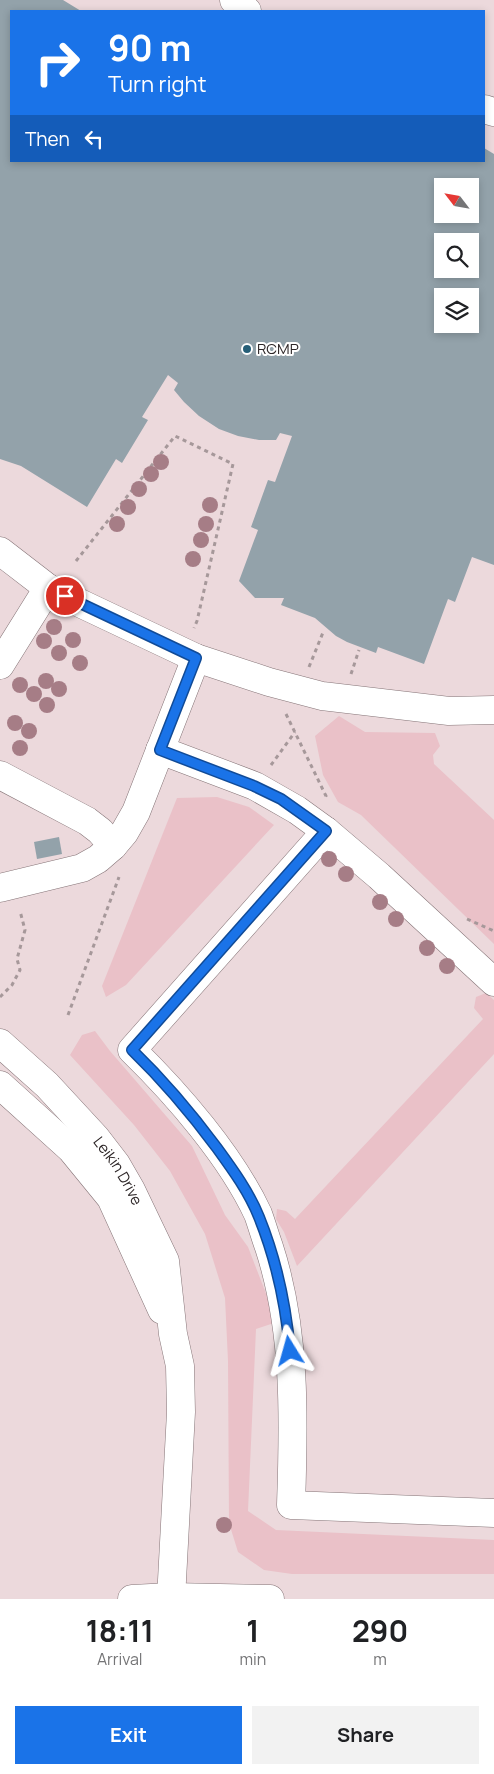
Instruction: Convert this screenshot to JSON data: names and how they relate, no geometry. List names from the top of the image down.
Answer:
{
  "streets": {
    "street": ["Leikin Drive"]
  },
  "places": ["RCMP"],
  "north": "top left",
  "page": {
    "turn": ["90 m", "Turn right"],
    "then": "Then",
    "eta": [
      "18:11",
      "Arrival",
      "1",
      "min",
      "290",
      "m"
    ],
    "buttons": ["Exit", "Share"]
  }
}
